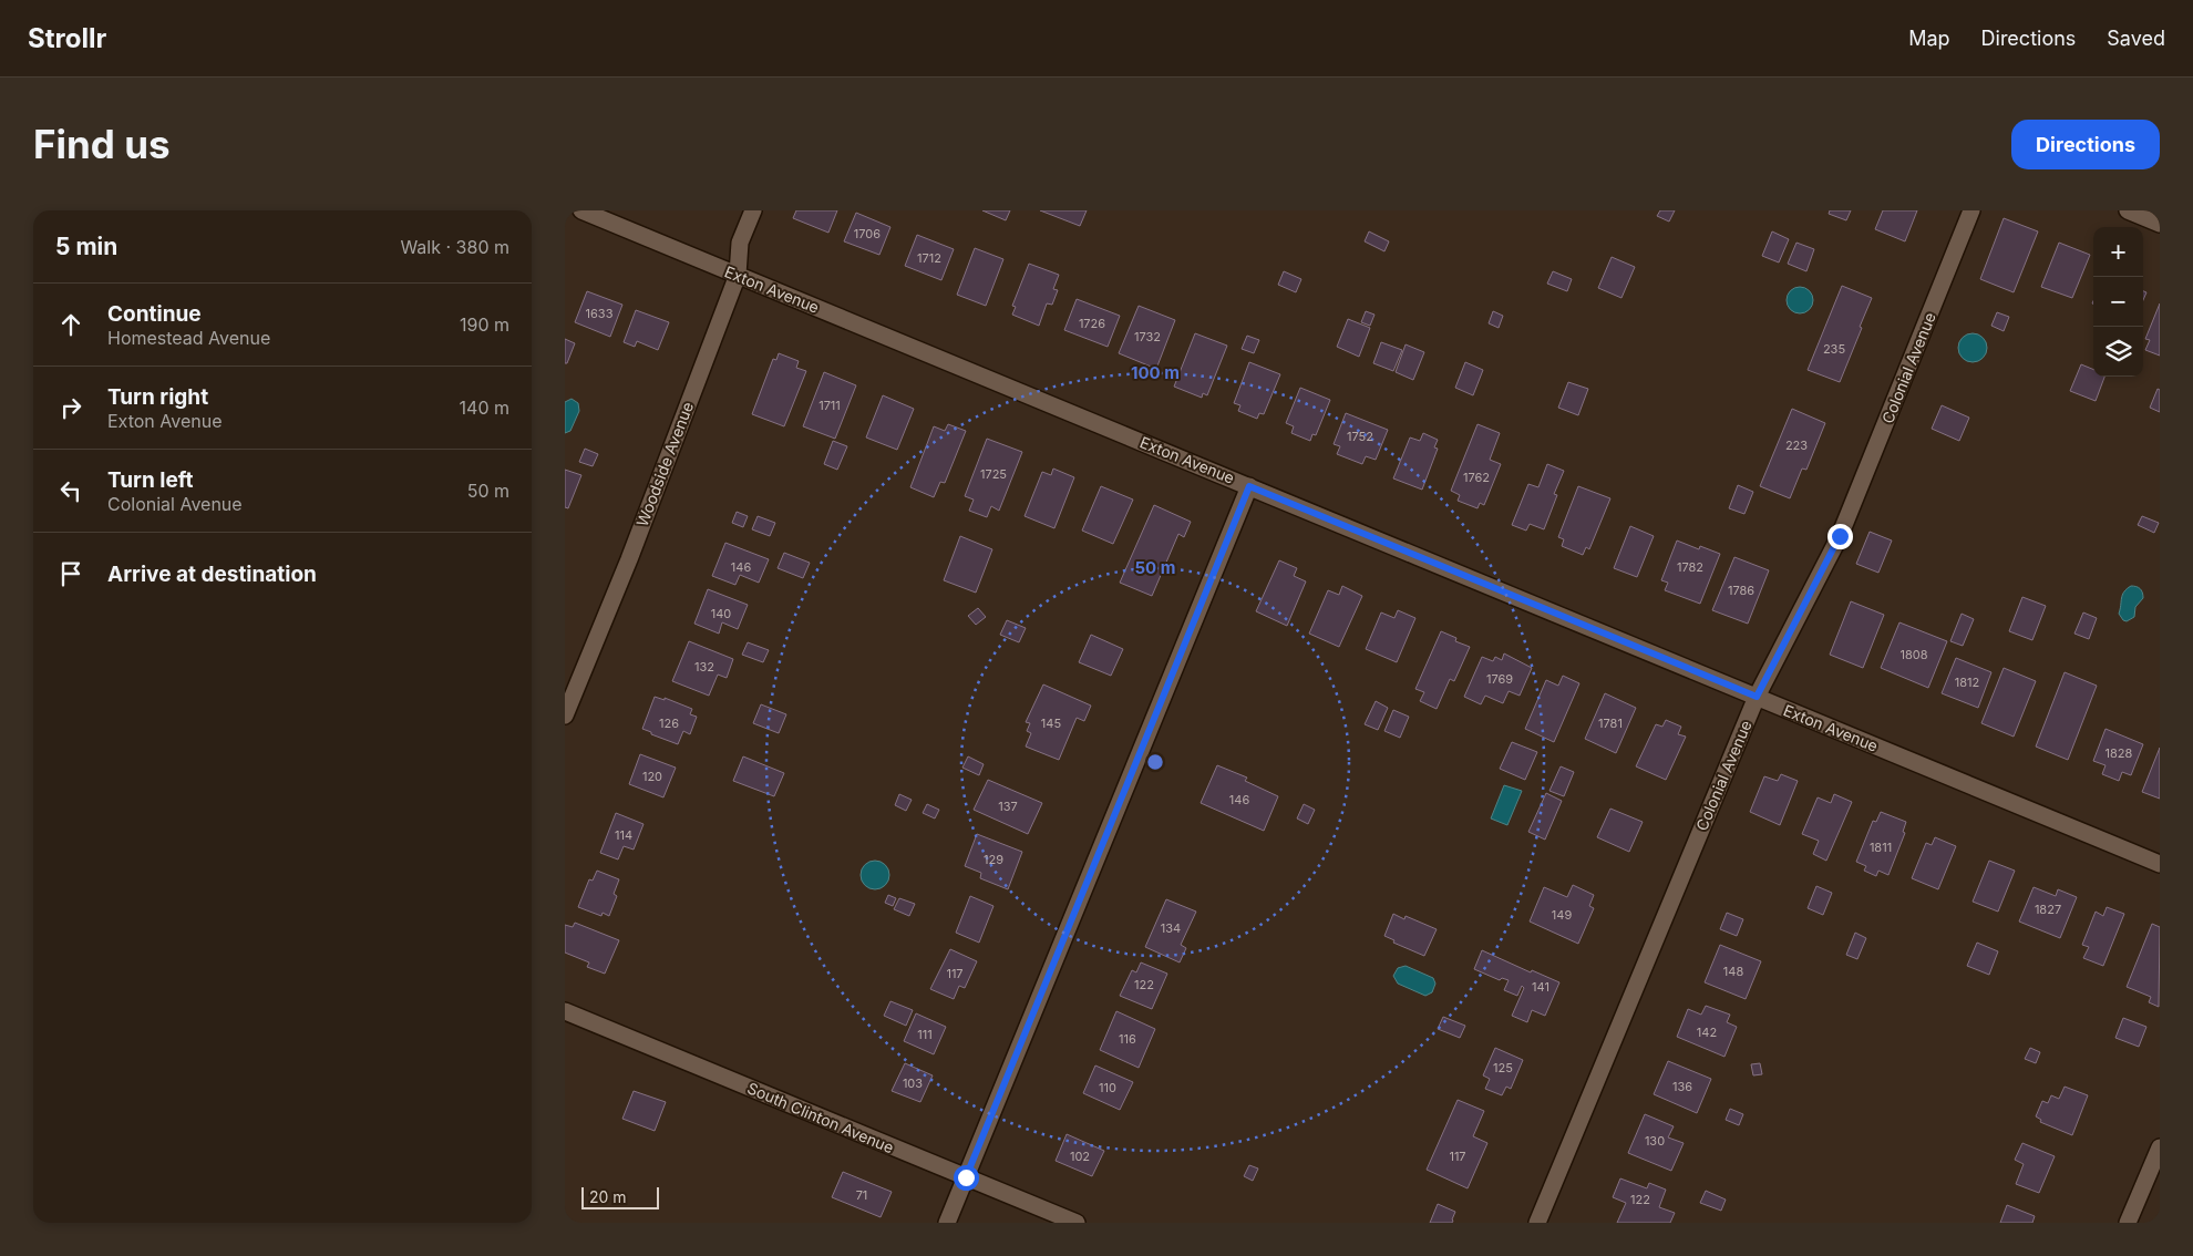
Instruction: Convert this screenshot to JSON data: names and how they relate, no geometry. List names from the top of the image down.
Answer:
{
  "streets": {
    "street": [
      "Exton Avenue",
      "Colonial Avenue",
      "Woodside Avenue",
      "South Clinton Avenue"
    ]
  },
  "crossings": [
    ["Exton Avenue", "Colonial Avenue"],
    ["Exton Avenue", "Woodside Avenue"]
  ],
  "house_numbers": [
    "1706",
    "1712",
    "1633",
    "1726",
    "1732",
    "235",
    "1711",
    "1752",
    "223",
    "1725",
    "1762",
    "146",
    "1782",
    "1786",
    "140",
    "1808",
    "132",
    "1769",
    "1812",
    "126",
    "145",
    "1781",
    "1828",
    "120",
    "146",
    "137",
    "114",
    "1811",
    "129",
    "1827",
    "149",
    "134",
    "148",
    "117",
    "122",
    "141",
    "142",
    "111",
    "116",
    "125",
    "103",
    "136",
    "110",
    "130",
    "102",
    "117",
    "71",
    "122"
  ],
  "scale_bar": "20 m",
  "page": {
    "header": "Strollr",
    "nav": ["Map", "Directions", "Saved"],
    "buttons": "Directions",
    "title": "Find us",
    "heading": ["5 min", "Walk · 380 m"],
    "map_buttons": ["+", "−"],
    "list": [
      ["Continue", "Homestead Avenue", "190 m"],
      ["Turn right", "Exton Avenue", "140 m"],
      ["Turn left", "Colonial Avenue", "50 m"],
      "Arrive at destination"
    ],
    "scale": "20 m"
  },
  "rings": ["100 m", "50 m"]
}
